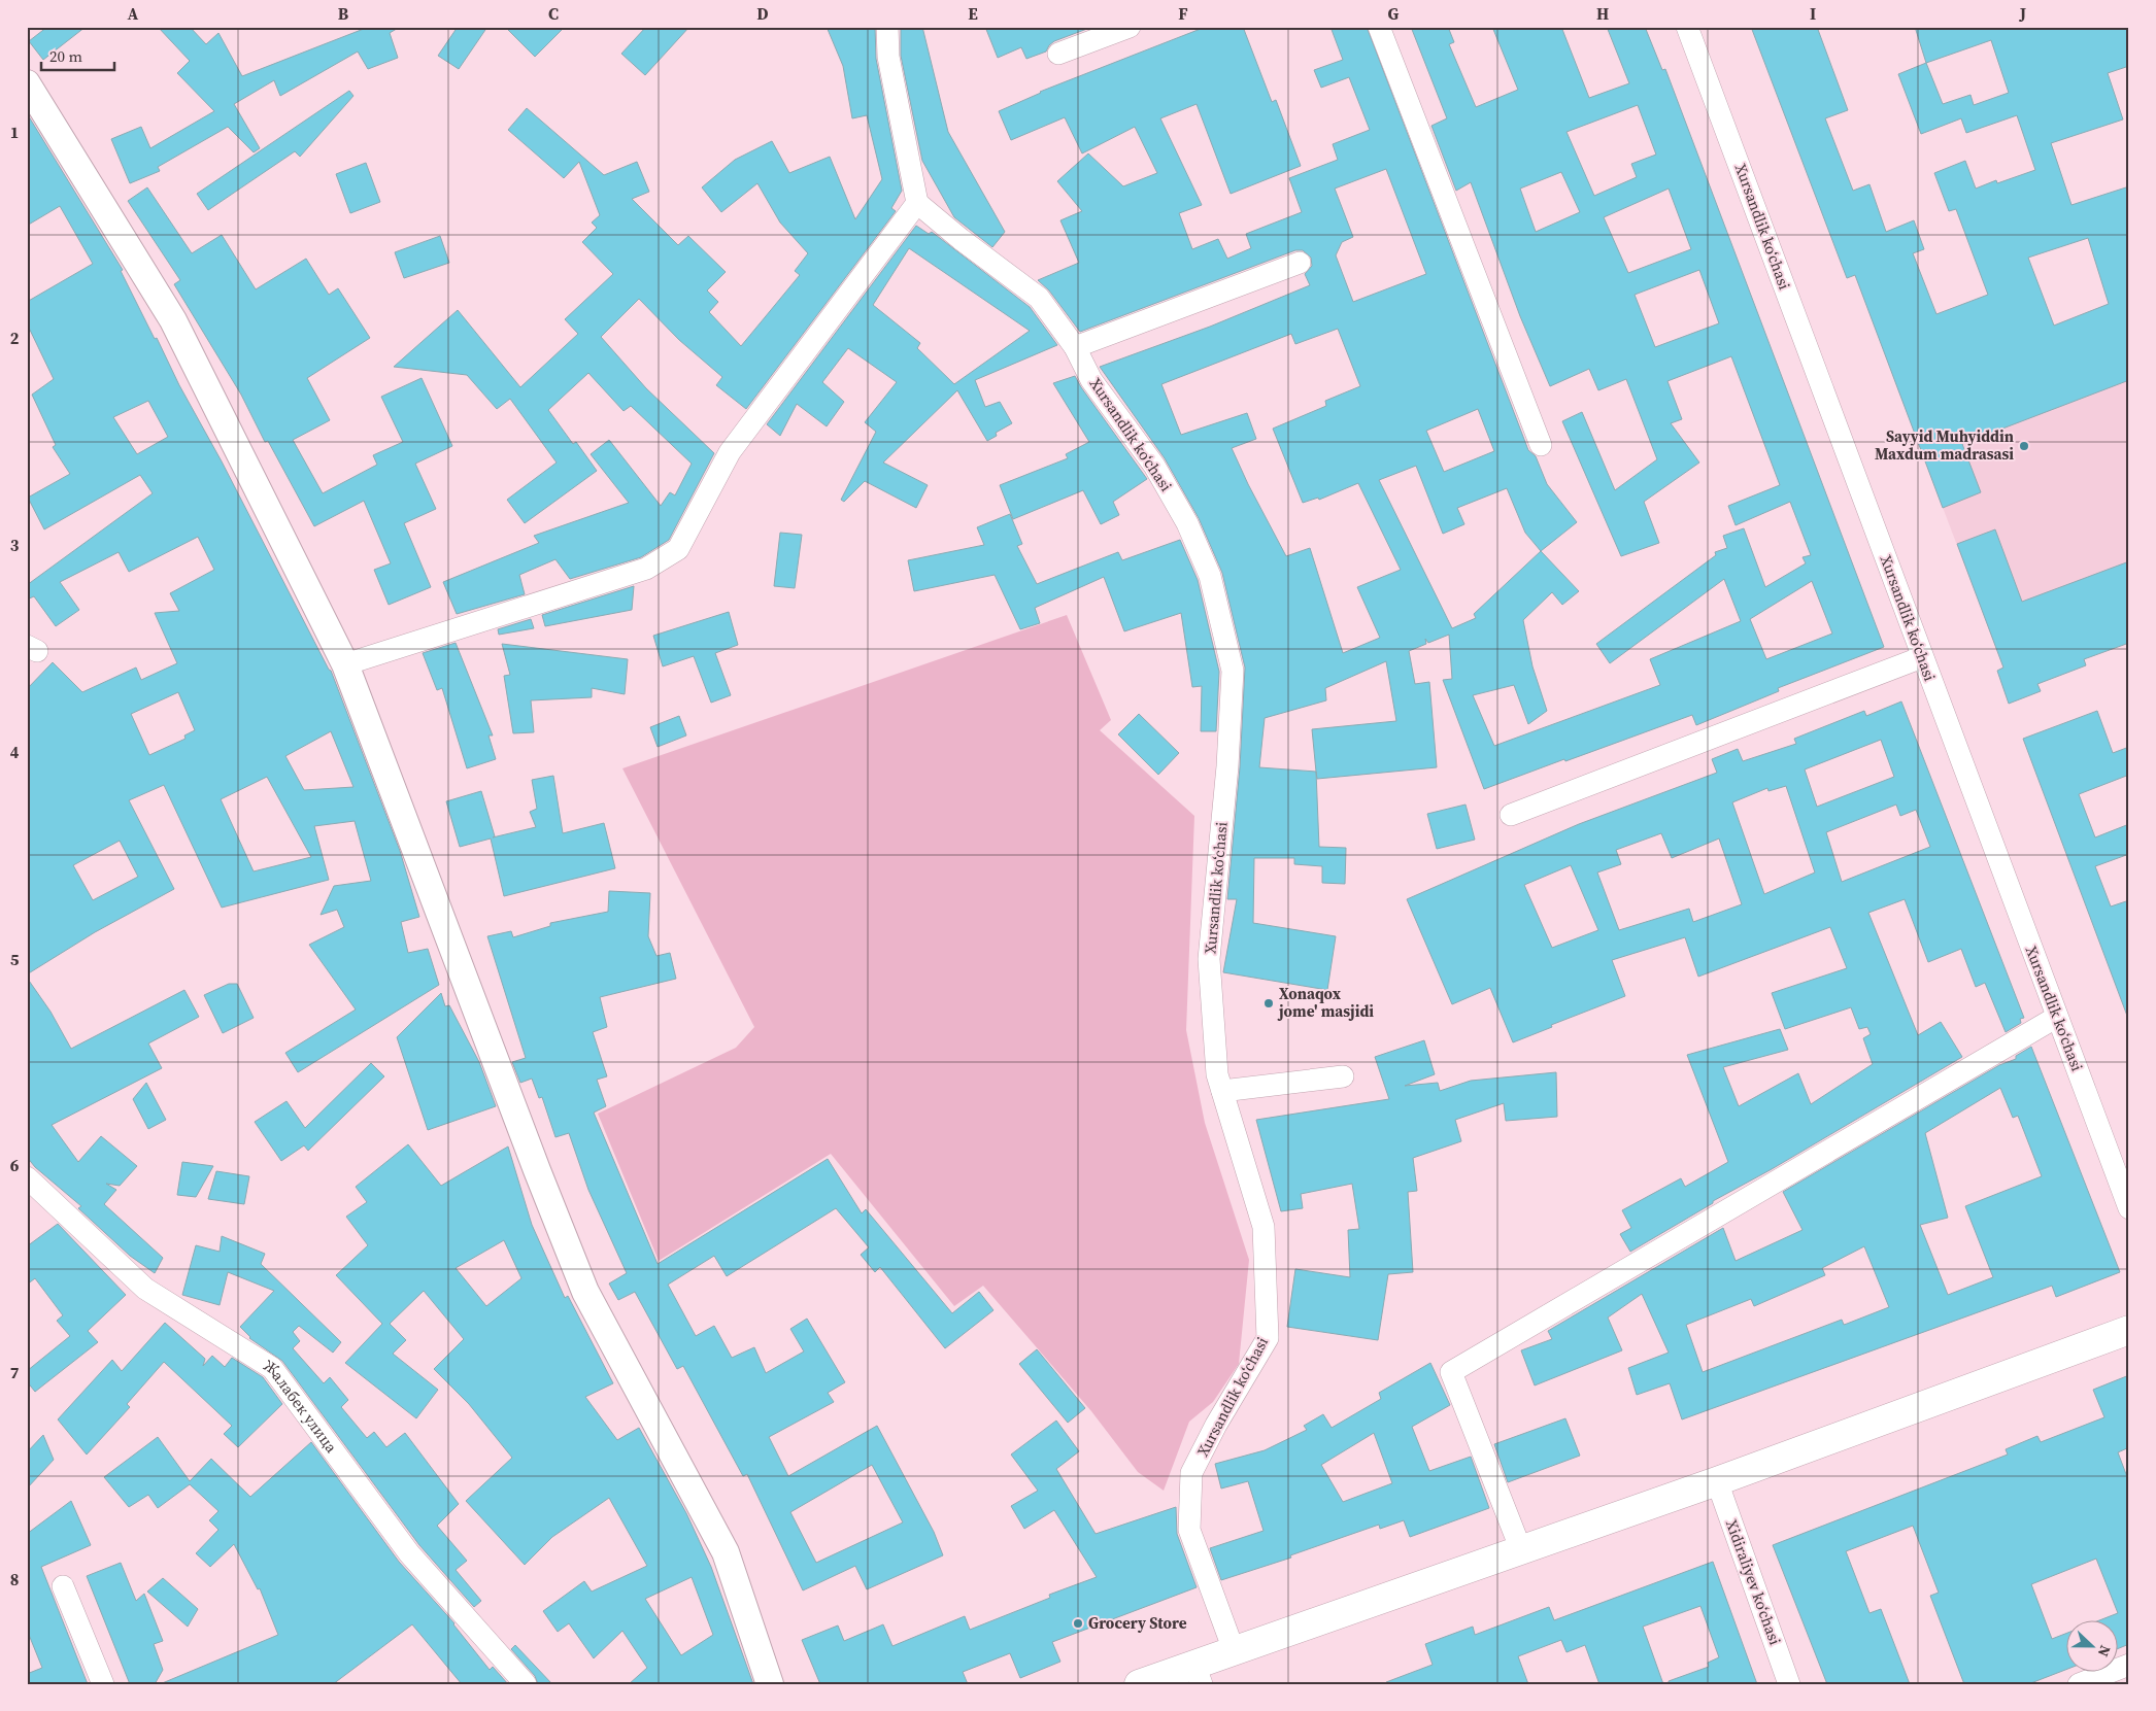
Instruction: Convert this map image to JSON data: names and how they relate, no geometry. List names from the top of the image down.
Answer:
{
  "streets": {
    "street": ["Xursandlik koʻchasi", "Жалабек улица", "Xidiraliyev koʻchasi"]
  },
  "places": ["Sayyid Muhyiddin Maxdum madrasasi", "Xonaqox jome' masjidi", "Grocery Store"],
  "scale_bar": "20 m",
  "north": "right",
  "grid": {
    "columns": [
      "A",
      "B",
      "C",
      "D",
      "E",
      "F",
      "G",
      "H",
      "I",
      "J"
    ],
    "rows": [
      "1",
      "2",
      "3",
      "4",
      "5",
      "6",
      "7",
      "8"
    ]
  }
}
